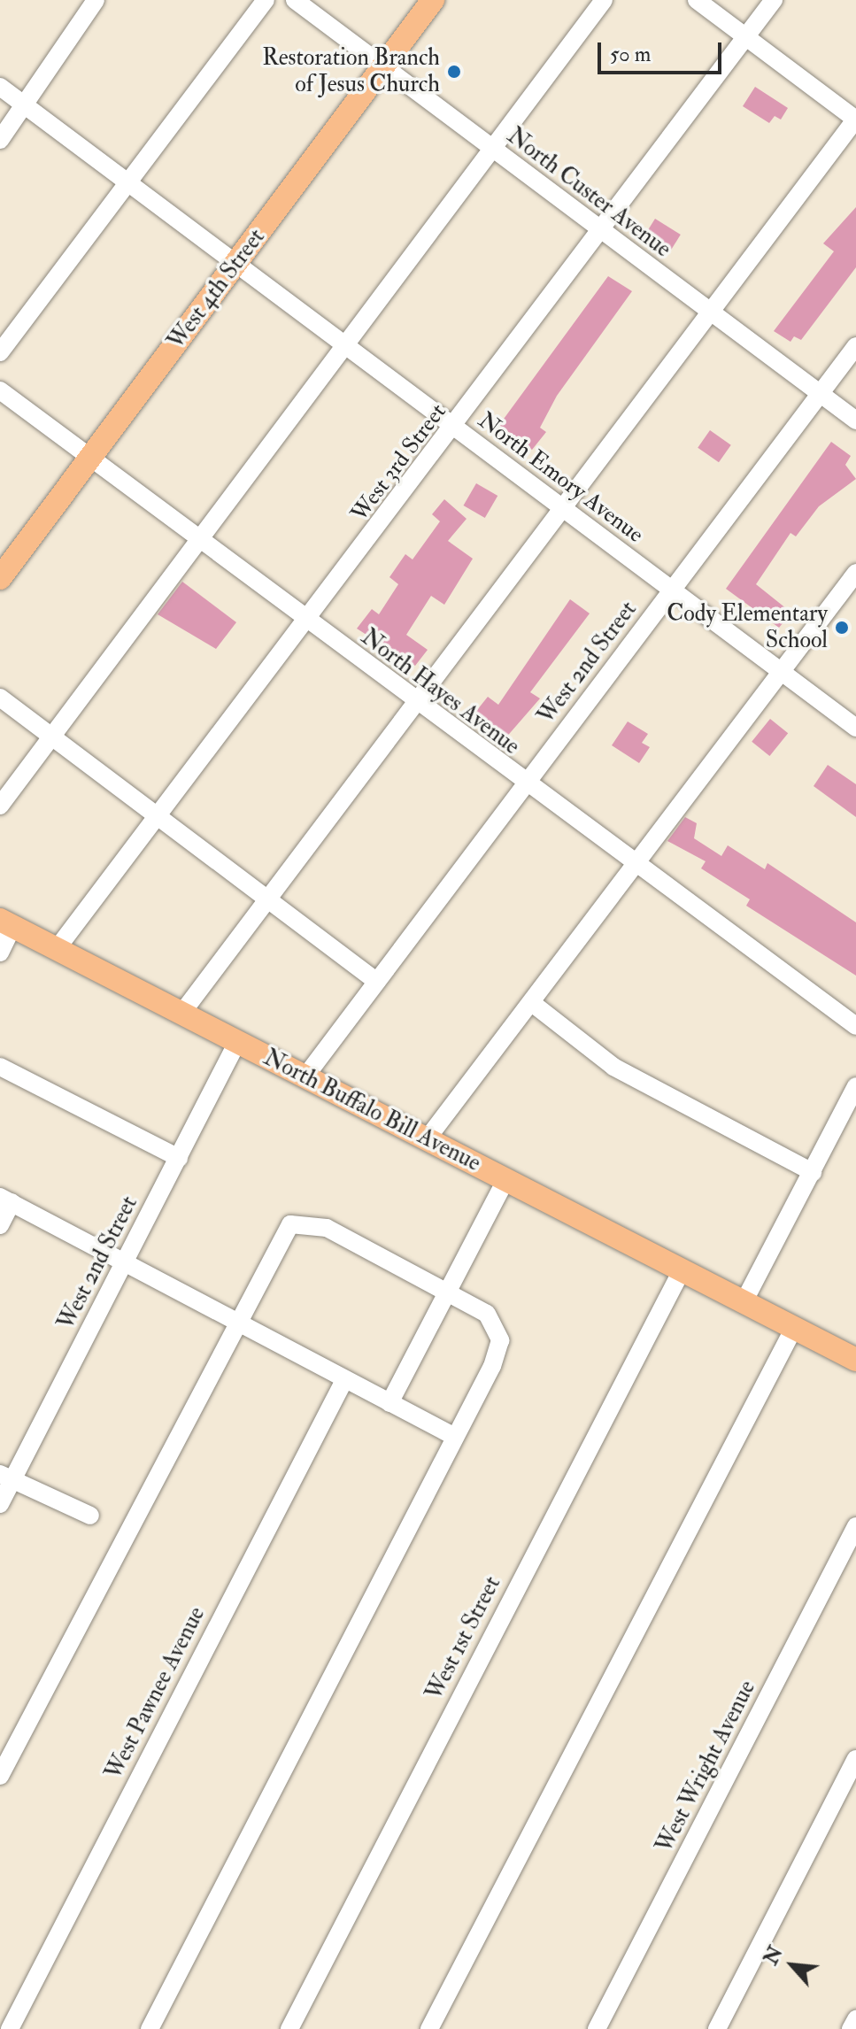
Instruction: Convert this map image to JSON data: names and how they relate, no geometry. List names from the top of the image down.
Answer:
{
  "streets": {
    "main road": ["West 4th Street", "North Buffalo Bill Avenue"],
    "street": [
      "North Custer Avenue",
      "West 3rd Street",
      "North Emory Avenue",
      "West 2nd Street",
      "North Hayes Avenue",
      "West 1st Street",
      "West Pawnee Avenue",
      "West Wright Avenue"
    ]
  },
  "crossings": [
    ["North Custer Avenue", "West 4th Street"],
    ["North Custer Avenue", "West 3rd Street"],
    ["North Custer Avenue", "West 2nd Street"],
    ["West 4th Street", "North Emory Avenue"],
    ["West 4th Street", "North Hayes Avenue"],
    ["West 3rd Street", "North Emory Avenue"],
    ["West 3rd Street", "North Hayes Avenue"],
    ["West 3rd Street", "North Buffalo Bill Avenue"],
    ["North Emory Avenue", "West 2nd Street"],
    ["West 2nd Street", "North Hayes Avenue"],
    ["West 2nd Street", "North Buffalo Bill Avenue"],
    ["North Buffalo Bill Avenue", "West 1st Street"]
  ],
  "places": ["Restoration Branch of Jesus Church", "Cody Elementary School"],
  "scale_bar": "50 m",
  "north": "top left"
}
